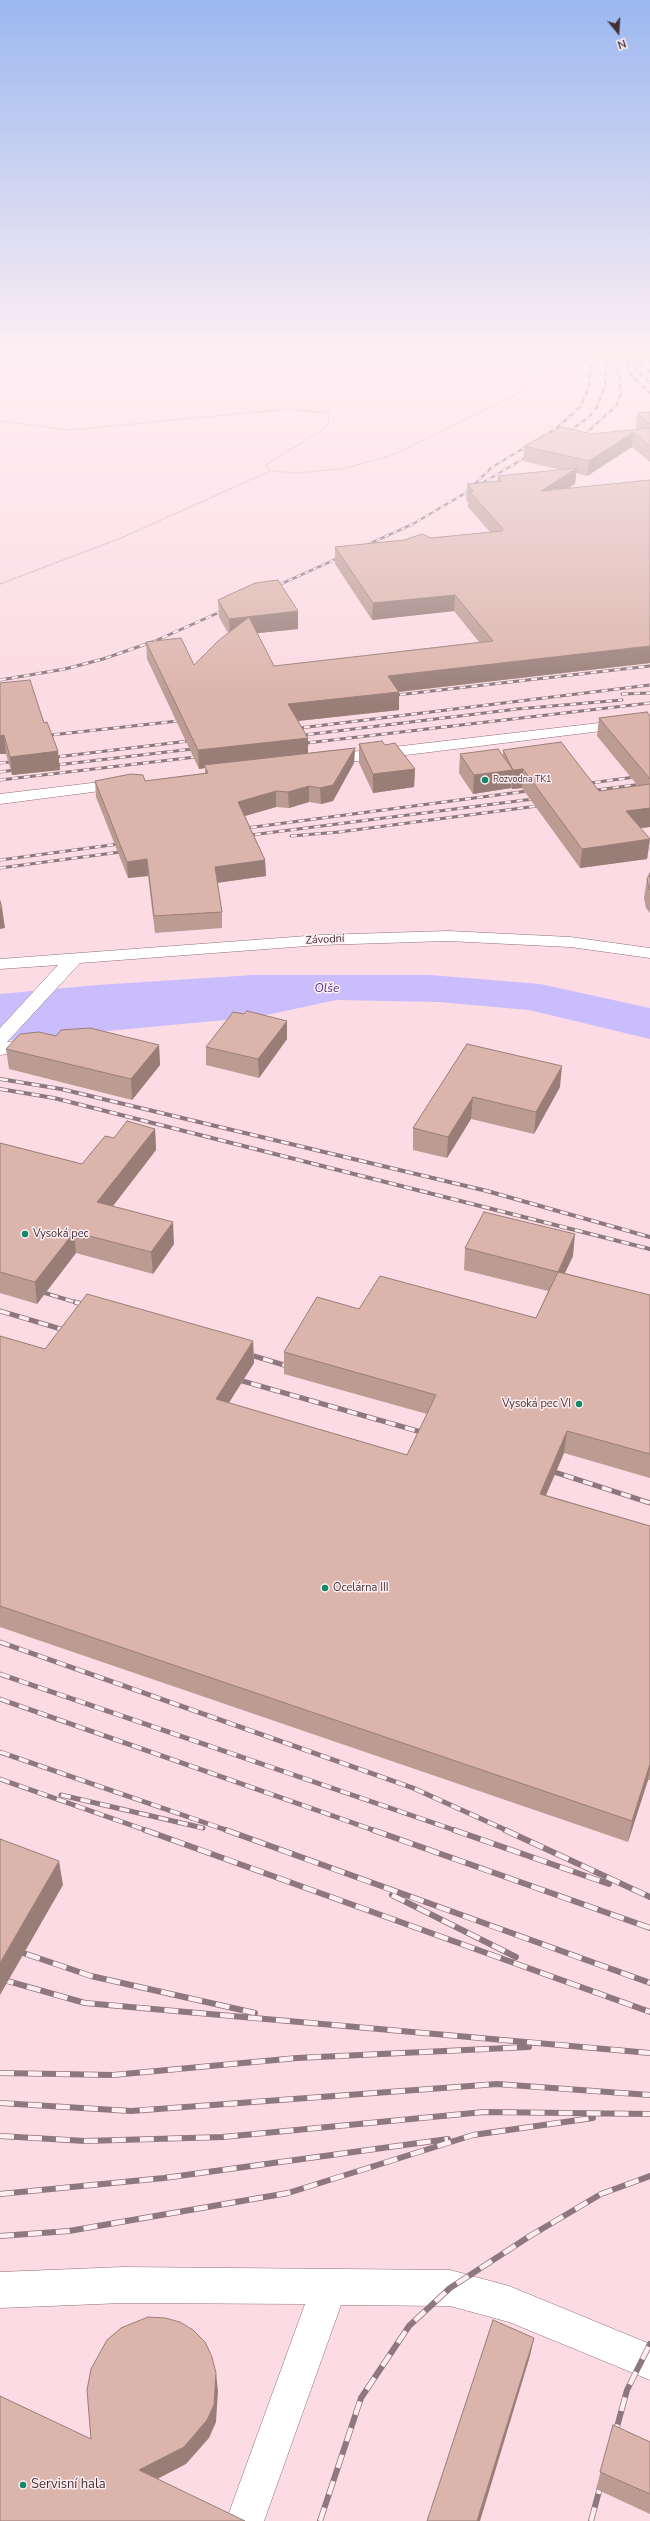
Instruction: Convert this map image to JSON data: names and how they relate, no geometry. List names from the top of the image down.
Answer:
{
  "streets": {
    "street": ["Závodní"]
  },
  "water": ["Olše"],
  "places": [
    "Rozvodna TK1",
    "Vysoká pec",
    "Vysoká pec VI",
    "Ocelárna III",
    "Servisní hala"
  ],
  "north": "bottom"
}
